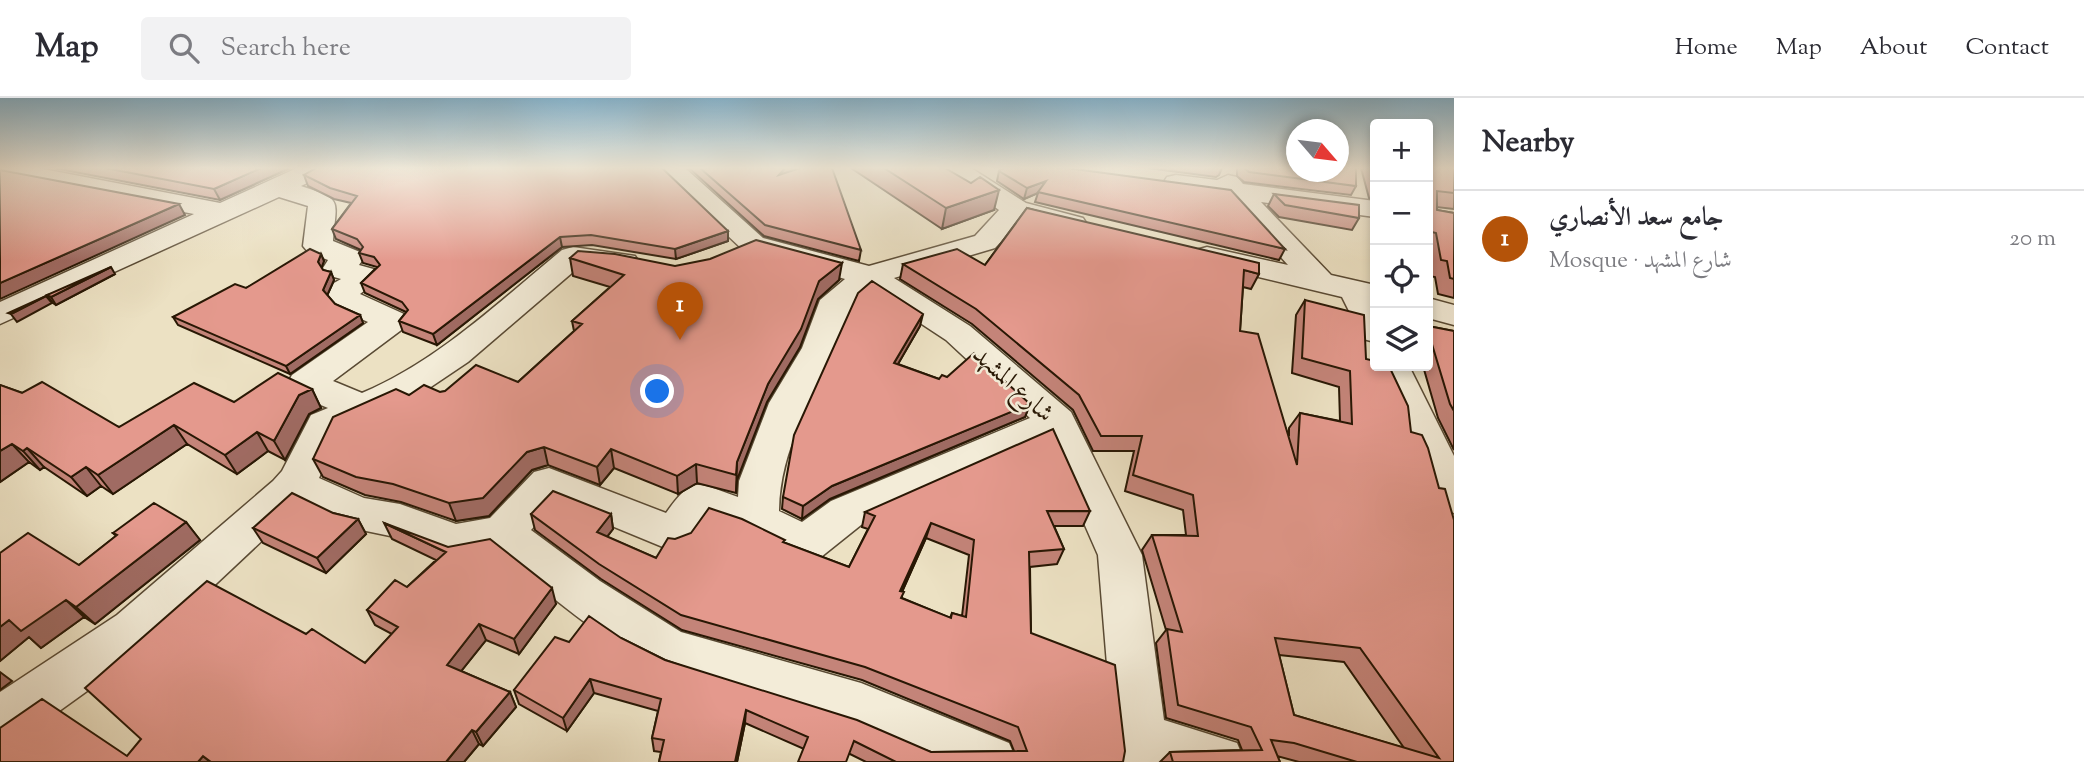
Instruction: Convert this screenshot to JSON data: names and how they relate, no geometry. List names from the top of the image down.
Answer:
{
  "streets": {
    "street": ["شارع المشهد"]
  },
  "north": "bottom right",
  "page": {
    "header": "Map",
    "search": "Search here",
    "nav": [
      "Home",
      "Map",
      "About",
      "Contact"
    ],
    "heading": "Nearby",
    "map_buttons": ["+", "−"],
    "list": [
      {
        "mark": "1",
        "name": "جامع سعد الأنصاري",
        "note": "Mosque · شارع المشهد",
        "value": "20 m"
      }
    ],
    "pins": "1"
  }
}
